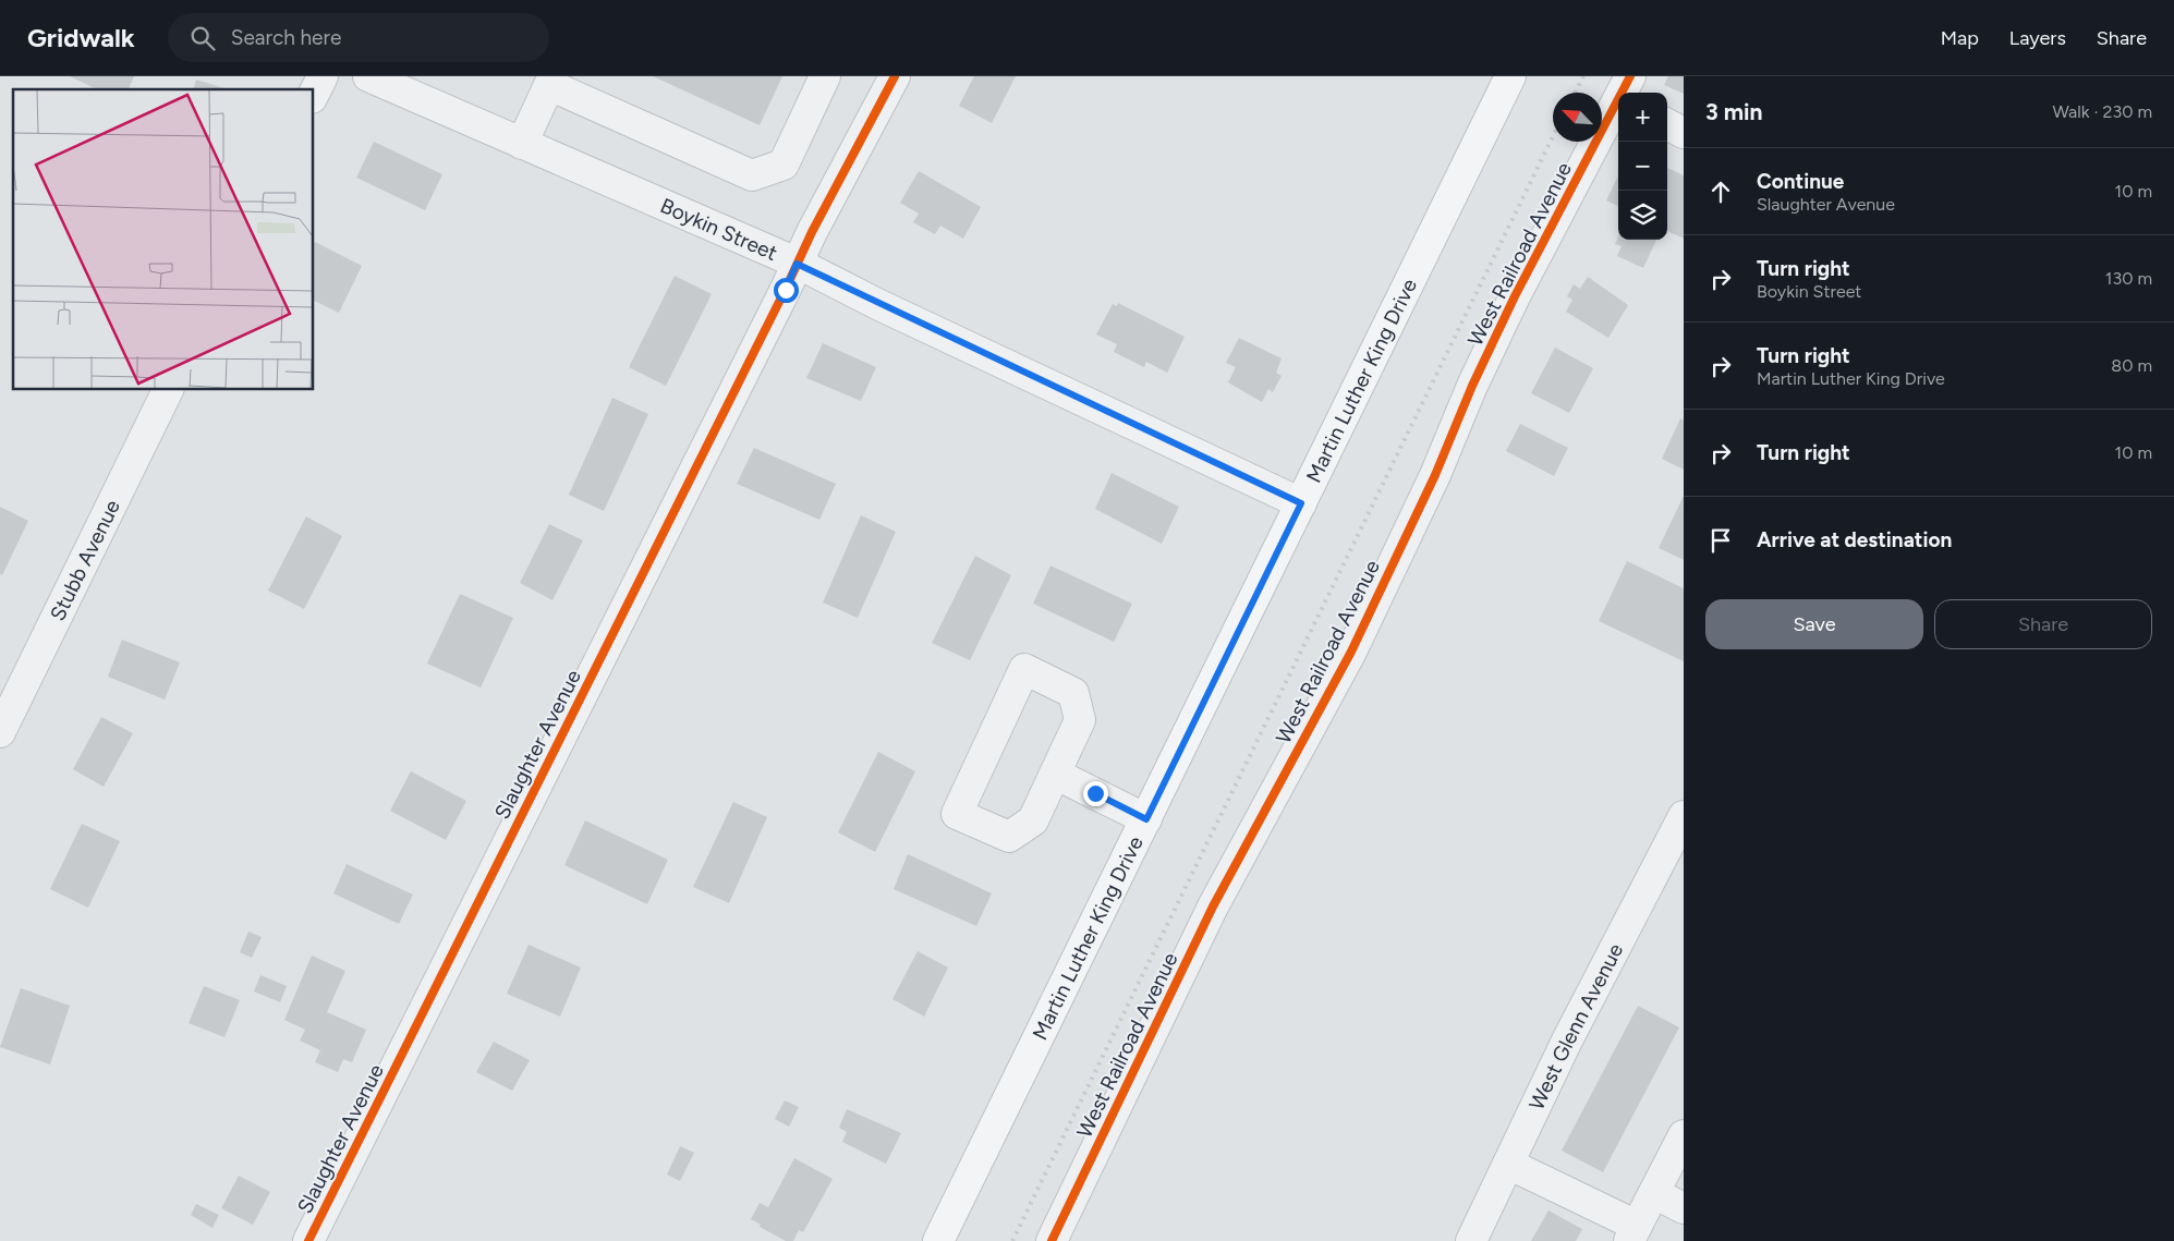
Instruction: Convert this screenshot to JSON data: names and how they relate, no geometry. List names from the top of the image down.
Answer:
{
  "streets": {
    "main road": ["Martin Luther King Drive"],
    "street": [
      "Boykin Street",
      "West Railroad Avenue",
      "Stubb Avenue",
      "Slaughter Avenue",
      "West Glenn Avenue"
    ]
  },
  "crossings": [
    ["Boykin Street", "Martin Luther King Drive"],
    ["Boykin Street", "Slaughter Avenue"]
  ],
  "north": "top left",
  "page": {
    "header": "Gridwalk",
    "search": "Search here",
    "nav": ["Map", "Layers", "Share"],
    "heading": ["3 min", "Walk · 230 m"],
    "map_buttons": ["+", "−"],
    "list": [
      ["Continue", "Slaughter Avenue", "10 m"],
      ["Turn right", "Boykin Street", "130 m"],
      ["Turn right", "Martin Luther King Drive", "80 m"],
      ["Turn right", "10 m"],
      "Arrive at destination"
    ],
    "buttons": ["Save", "Share"]
  }
}
